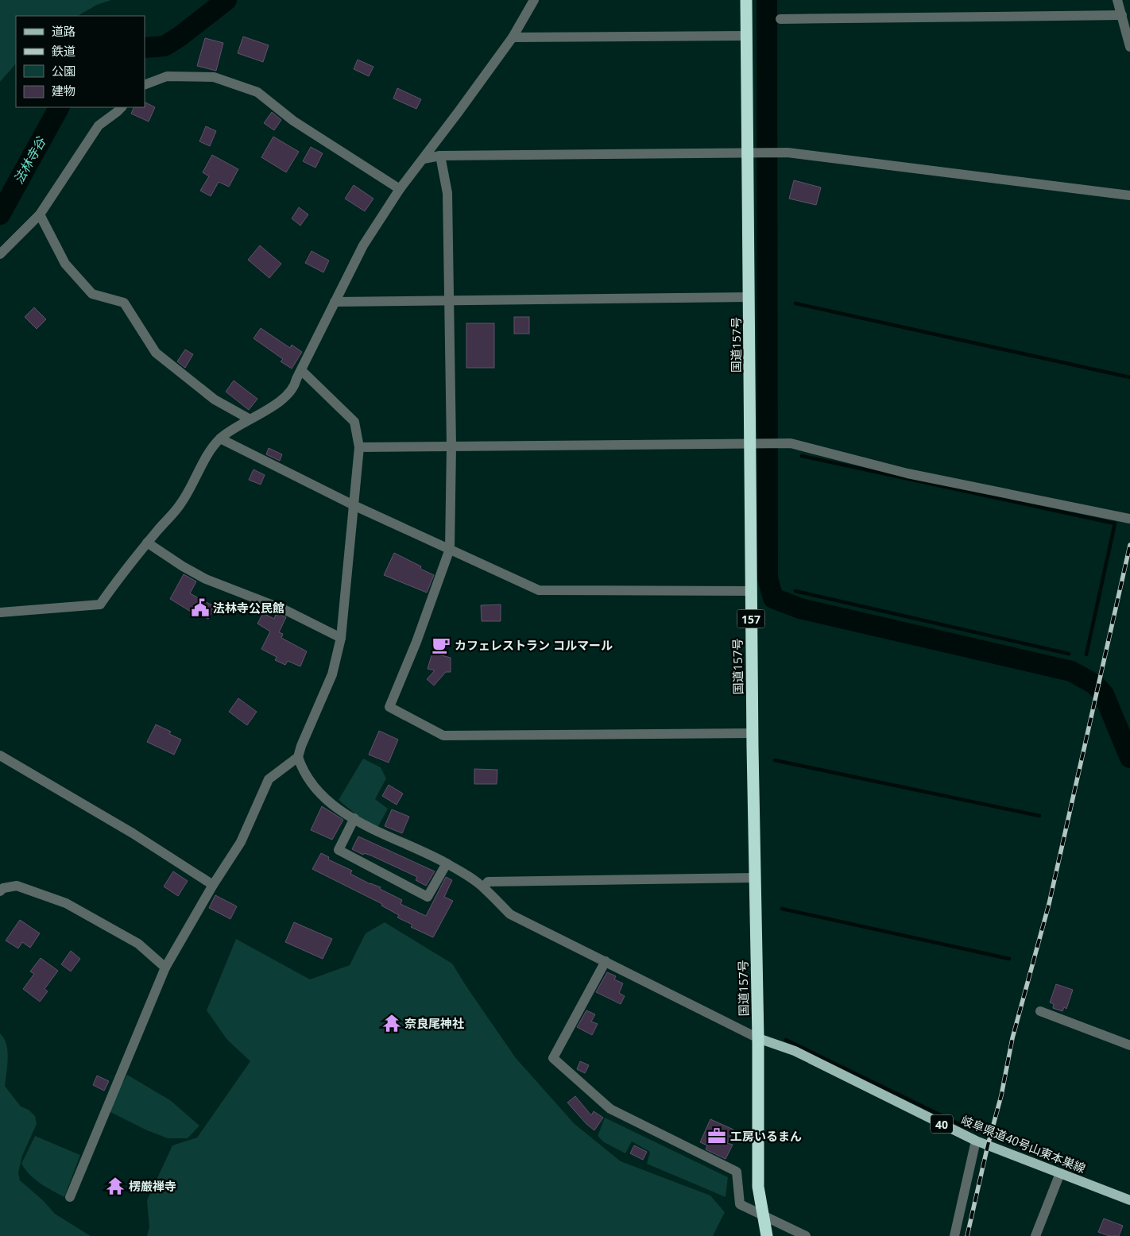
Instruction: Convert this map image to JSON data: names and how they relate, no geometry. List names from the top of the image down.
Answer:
{
  "streets": {
    "highway": ["国道157号", "157"],
    "main road": ["40", "岐阜県道40号山東本巣線"]
  },
  "crossings": [
    ["国道157号", "岐阜県道40号山東本巣線"]
  ],
  "water": ["法林寺谷"],
  "places": {
    "public building": ["法林寺公民館"],
    "cafe": ["カフェレストラン コルマール"],
    "temple": ["奈良尾神社", "楞厳禅寺"],
    "office": ["工房いるまん"]
  },
  "legend": [
    "道路",
    "鉄道",
    "公園",
    "建物"
  ]
}
